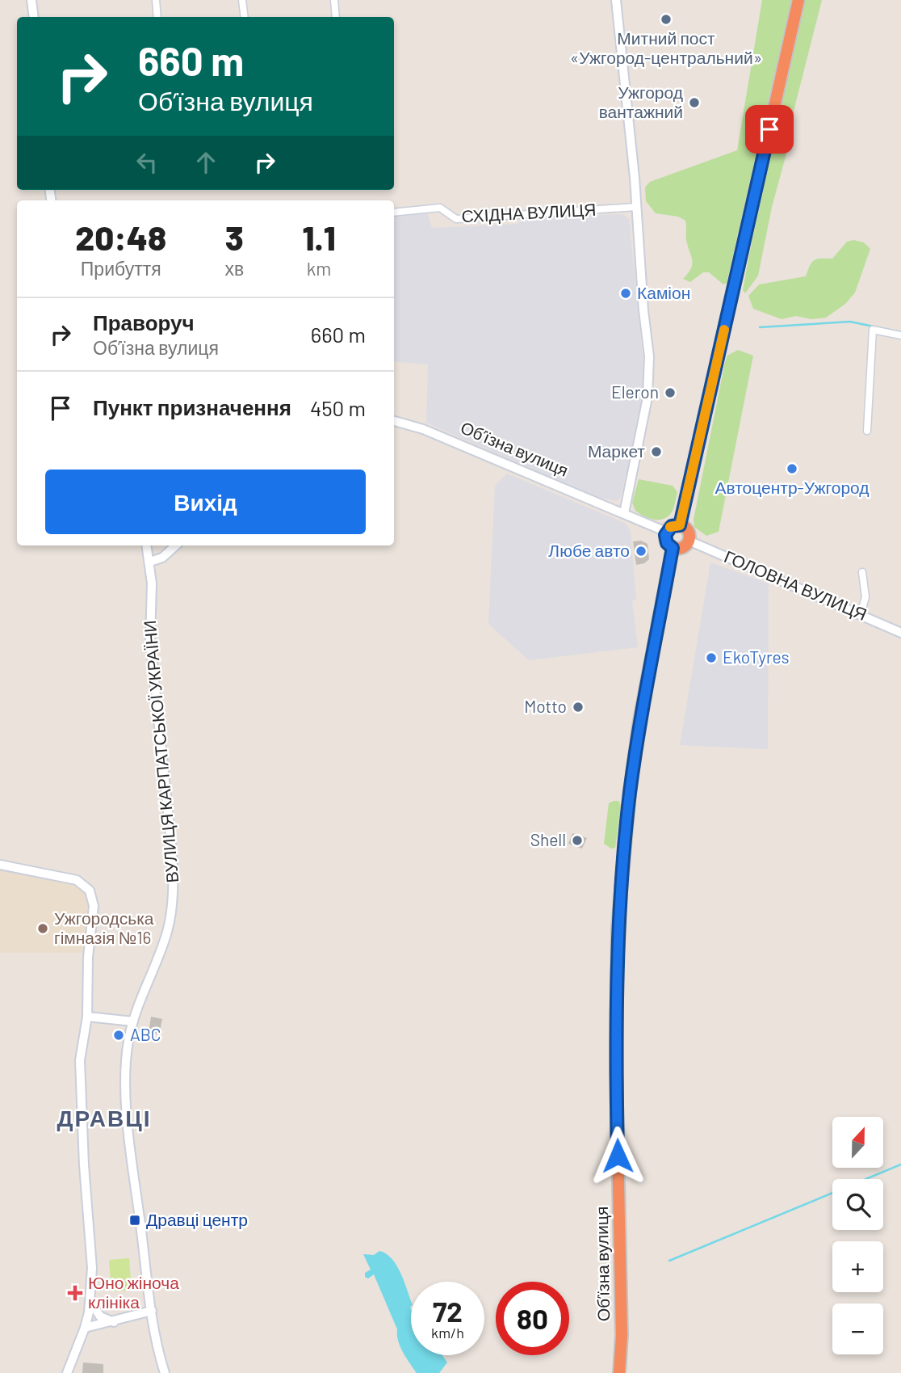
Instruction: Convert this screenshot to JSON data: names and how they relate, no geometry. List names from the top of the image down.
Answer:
{
  "streets": {
    "highway": ["Обʼїзна вулиця"],
    "street": ["СХІДНА ВУЛИЦЯ", "ГОЛОВНА ВУЛИЦЯ", "ВУЛИЦЯ КАРПАТСЬКОЇ УКРАЇНИ"]
  },
  "crossings": [
    ["Обʼїзна вулиця", "ГОЛОВНА ВУЛИЦЯ"]
  ],
  "districts": ["ДРАВЦІ"],
  "places": {
    "other": [
      "Митний пост «Ужгород-центральний»",
      "Ужгород вантажний",
      "Каміон",
      "Eleron",
      "Маркет",
      "Автоцентр-Ужгород",
      "Любе авто",
      "EkoTyres",
      "Motto",
      "Shell",
      "Ужгородська гімназія №16",
      "ABC"
    ],
    "transit": ["Дравці центр"],
    "health": ["Юно жіноча клініка"]
  },
  "north": "top",
  "page": {
    "turn": ["660 m", "Обʼїзна вулиця"],
    "eta": [
      "20:48",
      "Прибуття",
      "3",
      "хв",
      "1.1",
      "km"
    ],
    "list": [
      {
        "name": "Праворуч",
        "note": "Обʼїзна вулиця",
        "value": "660 m"
      },
      {
        "name": "Пункт призначення",
        "value": "450 m"
      }
    ],
    "buttons": "Вихід",
    "map_buttons": ["+", "−"],
    "speed": "72 km/h",
    "limit": "80"
  }
}
